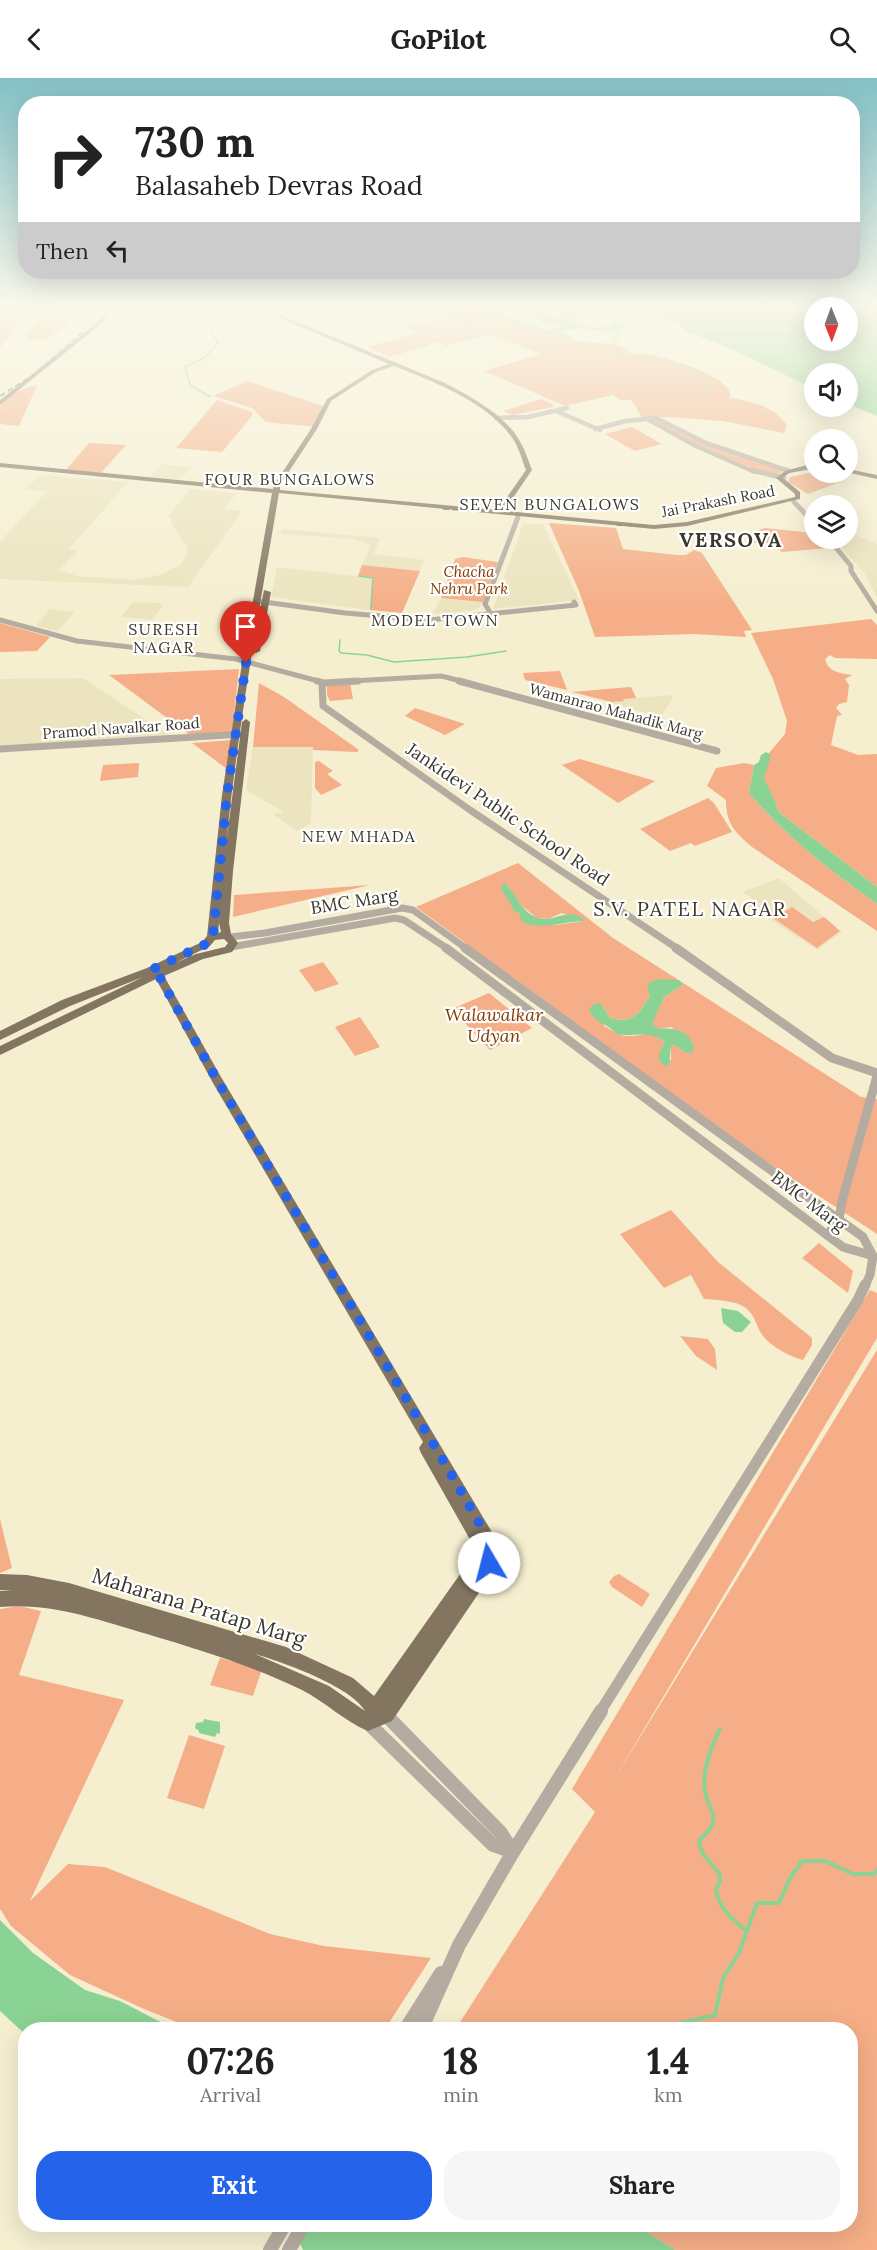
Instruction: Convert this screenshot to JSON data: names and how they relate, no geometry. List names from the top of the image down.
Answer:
{
  "streets": {
    "main road": ["Jai Prakash Road", "Maharana Pratap Marg"],
    "street": [
      "Wamanrao Mahadik Marg",
      "Pramod Navalkar Road",
      "Jankidevi Public School Road",
      "BMC Marg"
    ]
  },
  "crossings": [
    ["Wamanrao Mahadik Marg", "Jankidevi Public School Road"]
  ],
  "districts": [
    "FOUR BUNGALOWS",
    "SEVEN BUNGALOWS",
    "VERSOVA",
    "MODEL TOWN",
    "SURESH NAGAR",
    "NEW MHADA",
    "S.V. PATEL NAGAR"
  ],
  "parks": ["Chacha Nehru Park", "Walawalkar Udyan"],
  "north": "bottom",
  "page": {
    "header": "GoPilot",
    "turn": ["730 m", "Balasaheb Devras Road"],
    "then": "Then",
    "eta": [
      "07:26",
      "Arrival",
      "18",
      "min",
      "1.4",
      "km"
    ],
    "buttons": ["Exit", "Share"]
  }
}
